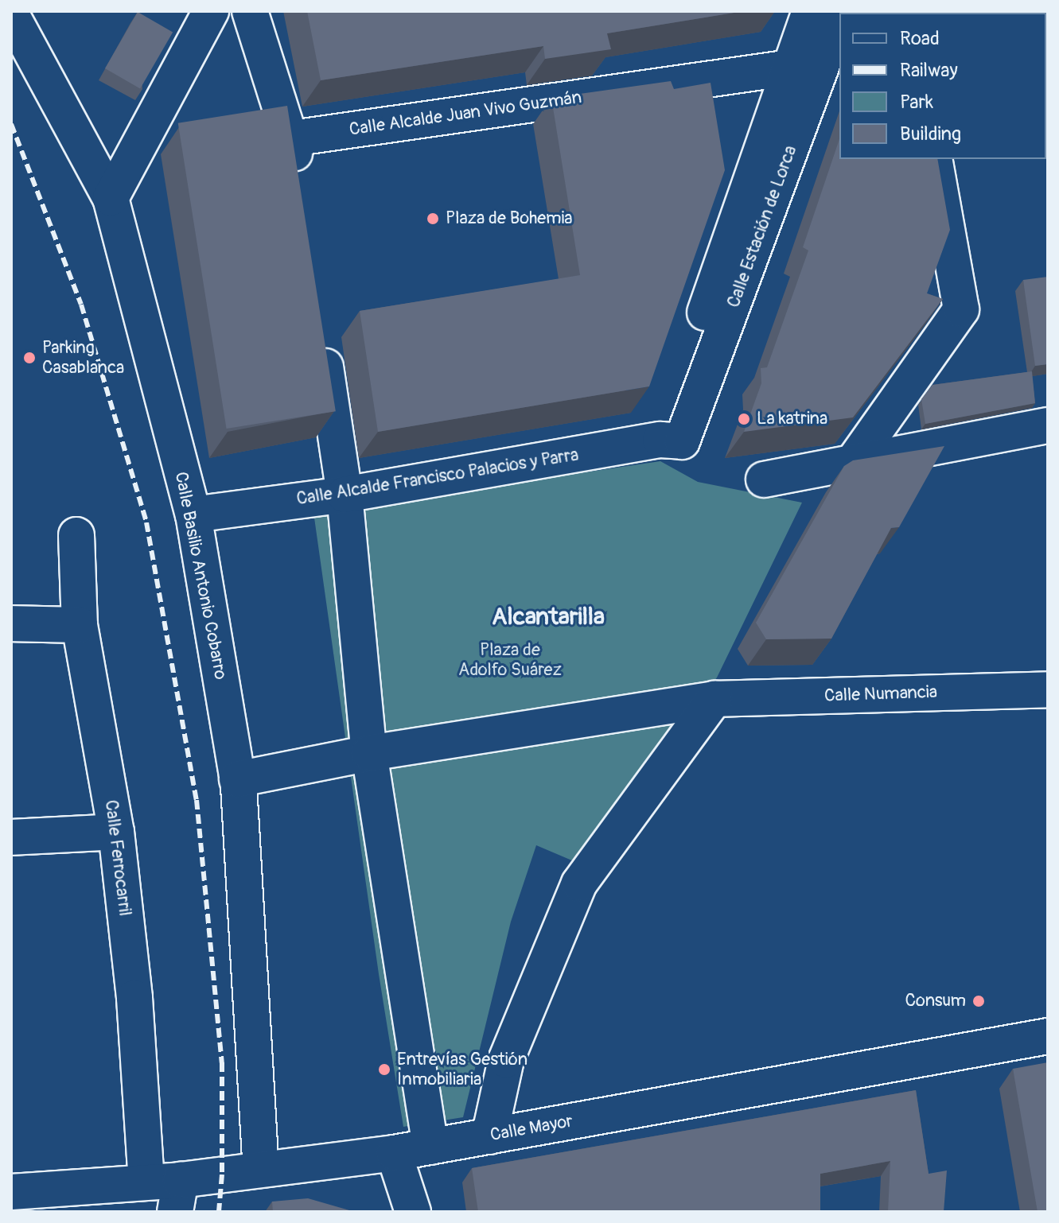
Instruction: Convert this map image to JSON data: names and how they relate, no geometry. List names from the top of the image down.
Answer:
{
  "streets": {
    "street": [
      "Calle Alcalde Juan Vivo Guzmán",
      "Calle Estación de Lorca",
      "Calle Alcalde Francisco Palacios y Parra",
      "Calle Basilio Antonio Cobarro",
      "Calle Numancia",
      "Calle Ferrocarril",
      "Calle Mayor"
    ]
  },
  "crossings": [
    ["Calle Alcalde Juan Vivo Guzmán", "Calle Estación de Lorca"],
    ["Calle Estación de Lorca", "Calle Alcalde Francisco Palacios y Parra"],
    ["Calle Alcalde Francisco Palacios y Parra", "Calle Basilio Antonio Cobarro"],
    ["Calle Basilio Antonio Cobarro", "Calle Numancia"],
    ["Calle Basilio Antonio Cobarro", "Calle Mayor"],
    ["Calle Ferrocarril", "Calle Mayor"]
  ],
  "districts": ["Alcantarilla"],
  "parks": ["Plaza de Adolfo Suárez"],
  "places": [
    "Plaza de Bohemia",
    "Parking Casablanca",
    "La katrina",
    "Consum",
    "Entrevías Gestión Inmobiliaria"
  ],
  "legend": [
    "Road",
    "Railway",
    "Park",
    "Building"
  ]
}
